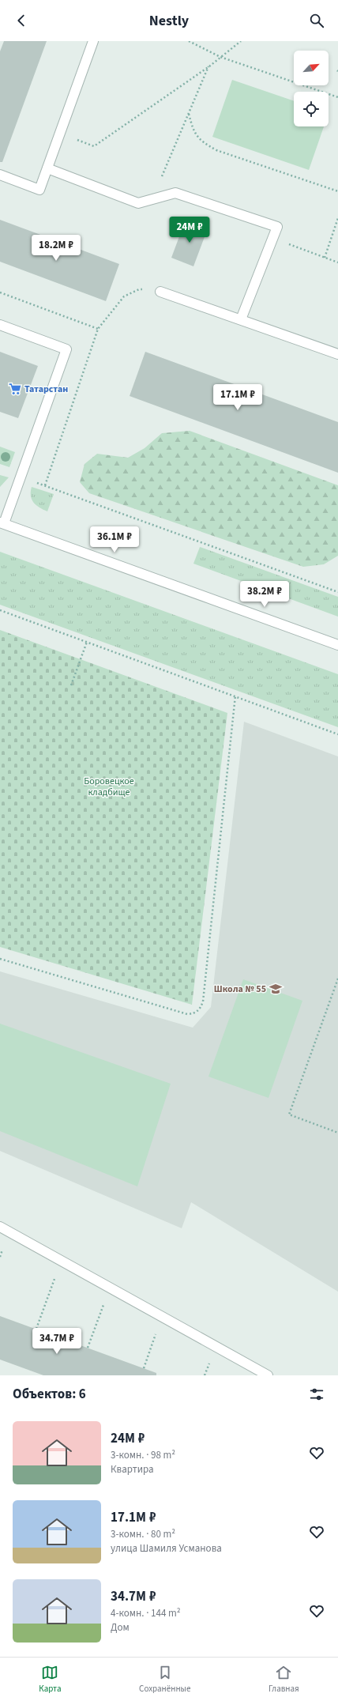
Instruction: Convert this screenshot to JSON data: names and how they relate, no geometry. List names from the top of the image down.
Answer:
{
  "parks": ["Боровецкое кладбище"],
  "places": {
    "supermarket": ["Татарстан"],
    "school or university": ["Школа № 55"]
  },
  "north": "top right",
  "page": {
    "header": "Nestly",
    "price": [
      "24M ₽",
      "18.2M ₽",
      "17.1M ₽",
      "36.1M ₽",
      "38.2M ₽",
      "34.7M ₽"
    ],
    "heading": "Объектов: 6",
    "list": [
      {
        "name": "24M ₽",
        "note": "3-комн. · 98 m² · Квартира"
      },
      {
        "name": "17.1M ₽",
        "note": "3-комн. · 80 m² · улица Шамиля Усманова"
      },
      {
        "name": "34.7M ₽",
        "note": "4-комн. · 144 m² · Дом"
      }
    ],
    "tabs": ["Карта", "Сохранённые", "Главная"]
  }
}
